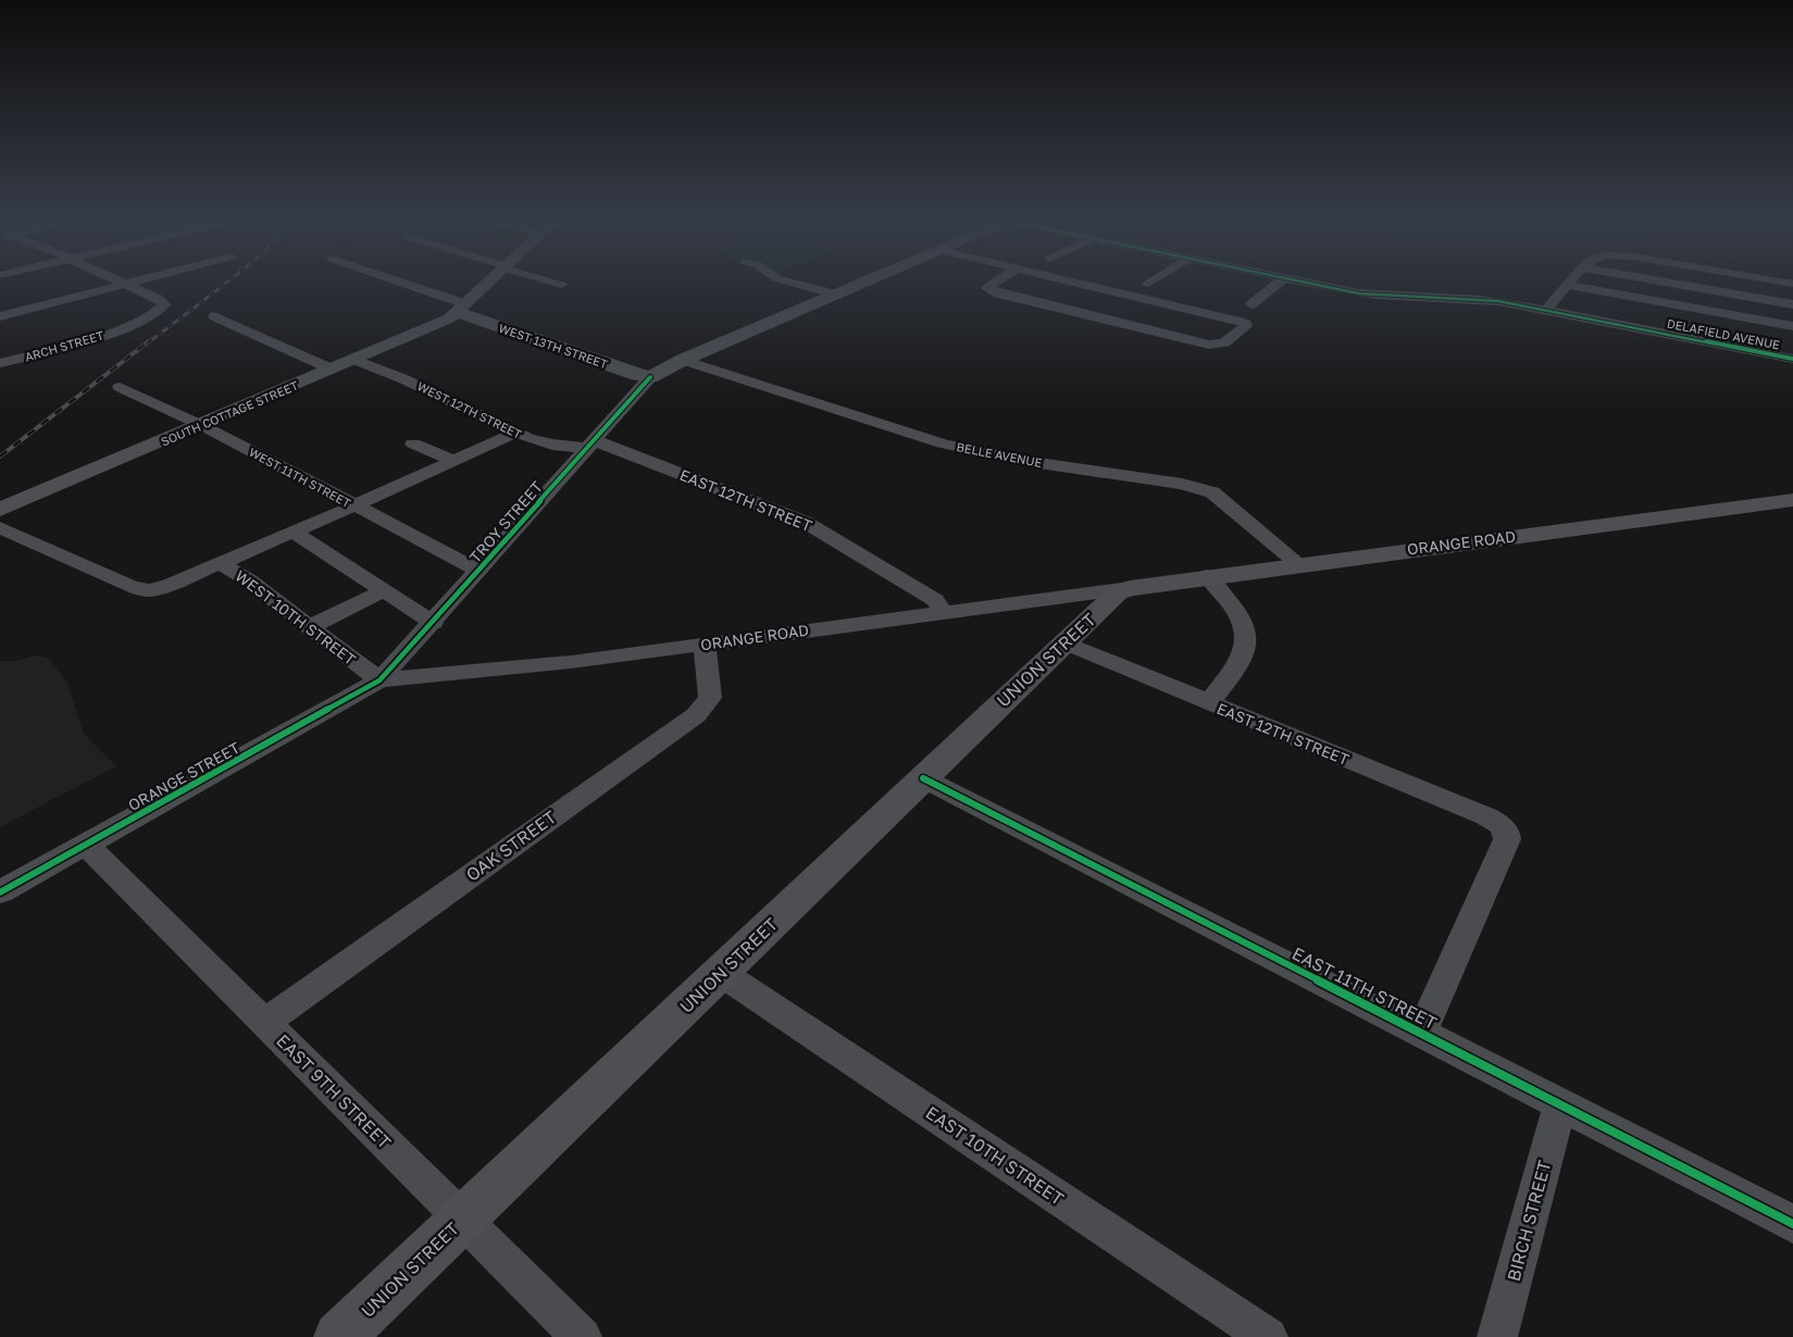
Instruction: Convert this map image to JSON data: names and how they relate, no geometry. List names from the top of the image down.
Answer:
{
  "streets": {
    "main road": [
      "WEST 13TH STREET",
      "SOUTH COTTAGE STREET",
      "TROY STREET",
      "ORANGE ROAD",
      "UNION STREET"
    ],
    "street": [
      "DELAFIELD AVENUE",
      "ARCH STREET",
      "WEST 12TH STREET",
      "BELLE AVENUE",
      "WEST 11TH STREET",
      "EAST 12TH STREET",
      "WEST 10TH STREET",
      "ORANGE STREET",
      "OAK STREET",
      "EAST 11TH STREET",
      "EAST 9TH STREET",
      "EAST 10TH STREET",
      "BIRCH STREET"
    ]
  },
  "crossings": [
    ["WEST 13TH STREET", "SOUTH COTTAGE STREET"],
    ["WEST 13TH STREET", "TROY STREET"],
    ["WEST 12TH STREET", "SOUTH COTTAGE STREET"],
    ["WEST 12TH STREET", "EAST 12TH STREET"],
    ["WEST 12TH STREET", "TROY STREET"],
    ["SOUTH COTTAGE STREET", "WEST 11TH STREET"],
    ["BELLE AVENUE", "TROY STREET"],
    ["BELLE AVENUE", "ORANGE ROAD"],
    ["WEST 11TH STREET", "TROY STREET"],
    ["EAST 12TH STREET", "TROY STREET"],
    ["EAST 12TH STREET", "ORANGE ROAD"],
    ["EAST 12TH STREET", "UNION STREET"],
    ["EAST 12TH STREET", "EAST 11TH STREET"],
    ["TROY STREET", "ORANGE ROAD"],
    ["TROY STREET", "WEST 10TH STREET"],
    ["TROY STREET", "ORANGE STREET"],
    ["ORANGE ROAD", "WEST 10TH STREET"],
    ["ORANGE ROAD", "UNION STREET"],
    ["ORANGE ROAD", "ORANGE STREET"],
    ["ORANGE ROAD", "OAK STREET"],
    ["WEST 10TH STREET", "ORANGE STREET"],
    ["UNION STREET", "EAST 11TH STREET"],
    ["UNION STREET", "EAST 9TH STREET"],
    ["UNION STREET", "EAST 10TH STREET"],
    ["ORANGE STREET", "EAST 9TH STREET"],
    ["OAK STREET", "EAST 9TH STREET"],
    ["EAST 11TH STREET", "BIRCH STREET"]
  ]
}
